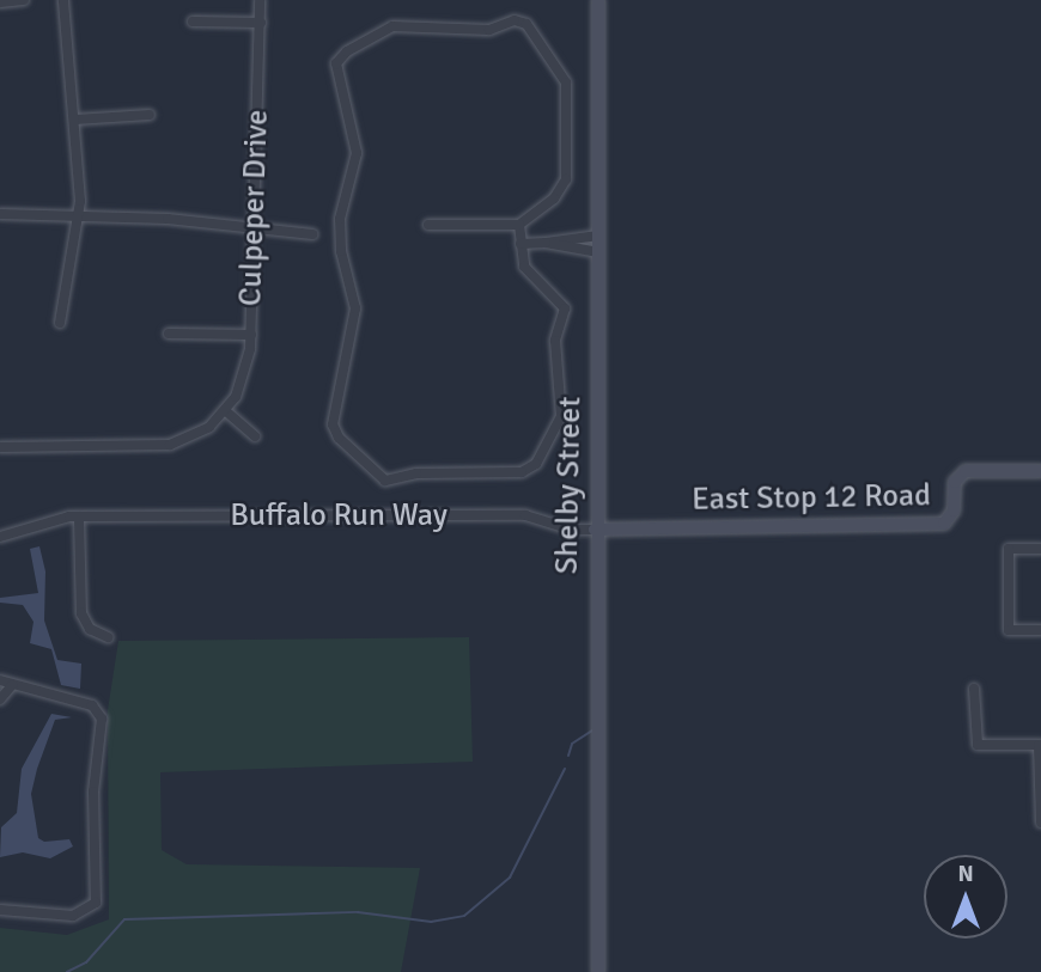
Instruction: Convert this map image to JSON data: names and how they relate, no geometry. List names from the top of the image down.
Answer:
{
  "streets": {
    "street": [
      "Culpeper Drive",
      "Shelby Street",
      "East Stop 12 Road",
      "Buffalo Run Way"
    ]
  },
  "crossings": [
    ["Shelby Street", "East Stop 12 Road"],
    ["Shelby Street", "Buffalo Run Way"],
    ["East Stop 12 Road", "Buffalo Run Way"]
  ],
  "north": "top"
}
